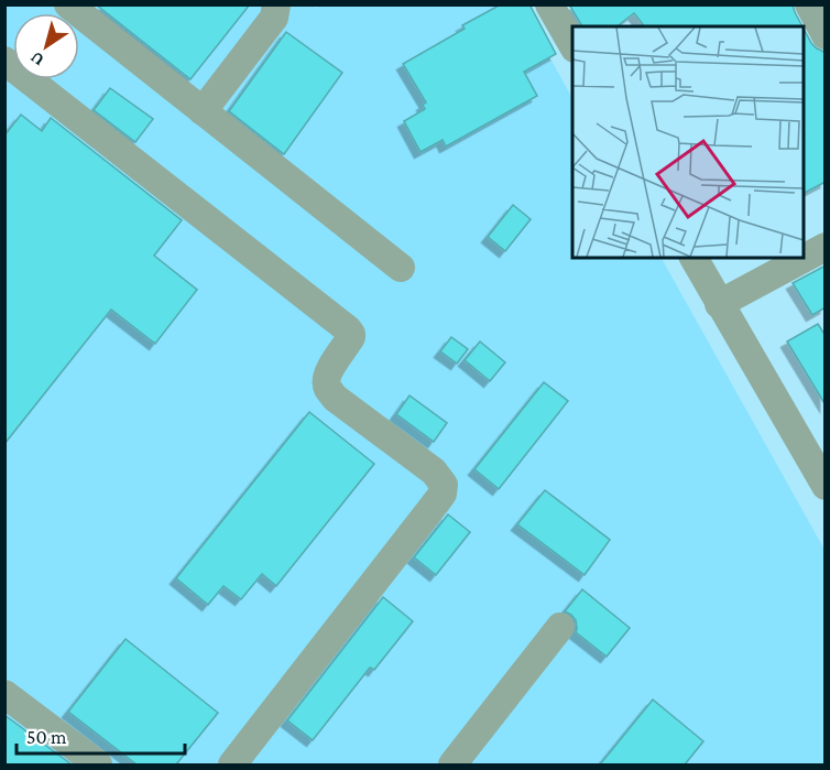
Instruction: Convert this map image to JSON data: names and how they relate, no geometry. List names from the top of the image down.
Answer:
{
  "scale_bar": "50 m",
  "north": "bottom left"
}
